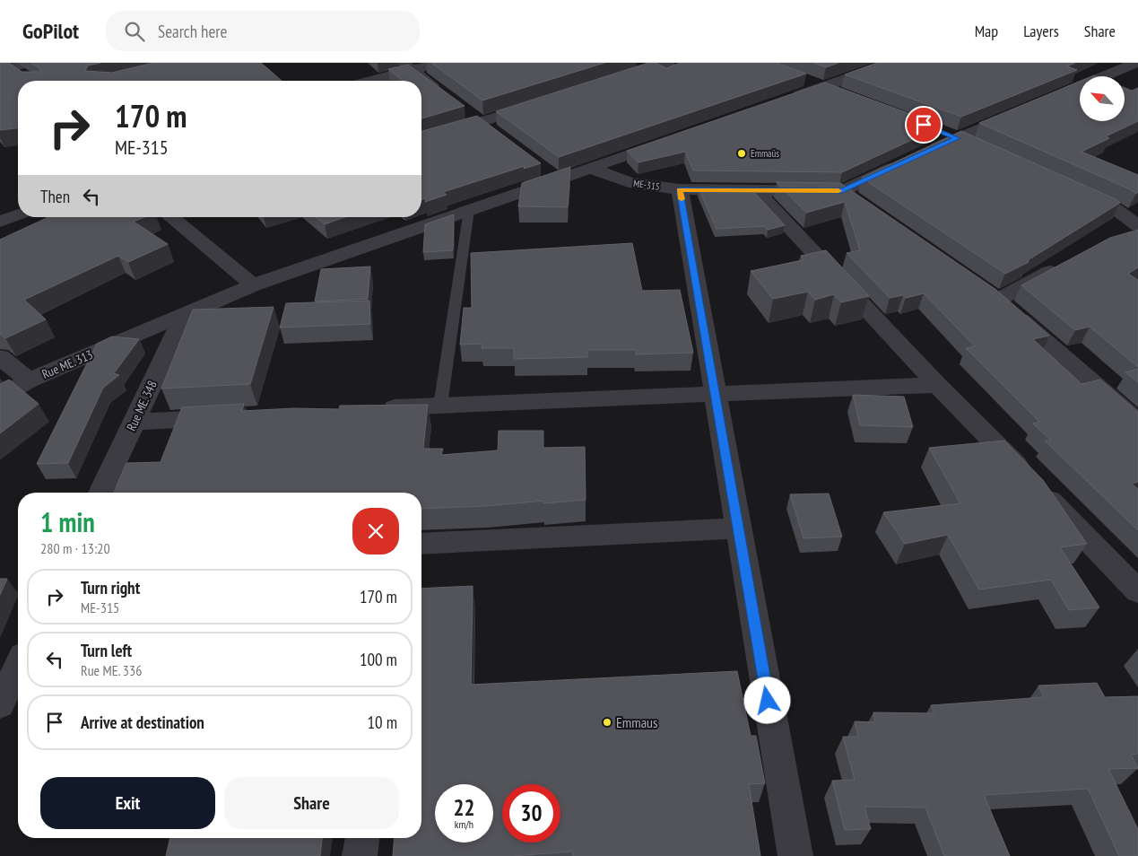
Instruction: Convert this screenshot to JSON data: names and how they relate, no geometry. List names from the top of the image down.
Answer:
{
  "streets": {
    "street": ["ME-315", "Rue ME. 313", "Rue ME. 348"]
  },
  "crossings": [
    ["ME-315", "Rue ME. 313"],
    ["Rue ME. 313", "Rue ME. 348"]
  ],
  "places": ["Emmaüs", "Emmaus"],
  "north": "top left",
  "page": {
    "header": "GoPilot",
    "search": "Search here",
    "nav": ["Map", "Layers", "Share"],
    "turn": ["170 m", "ME-315"],
    "then": "Then",
    "heading": ["1 min", "280 m · 13:20"],
    "list": [
      {
        "name": "Turn right",
        "note": "ME-315",
        "value": "170 m"
      },
      {
        "name": "Turn left",
        "note": "Rue ME. 336",
        "value": "100 m"
      },
      {
        "name": "Arrive at destination",
        "value": "10 m"
      }
    ],
    "buttons": ["Exit", "Share"],
    "speed": "22 km/h",
    "limit": "30"
  }
}
